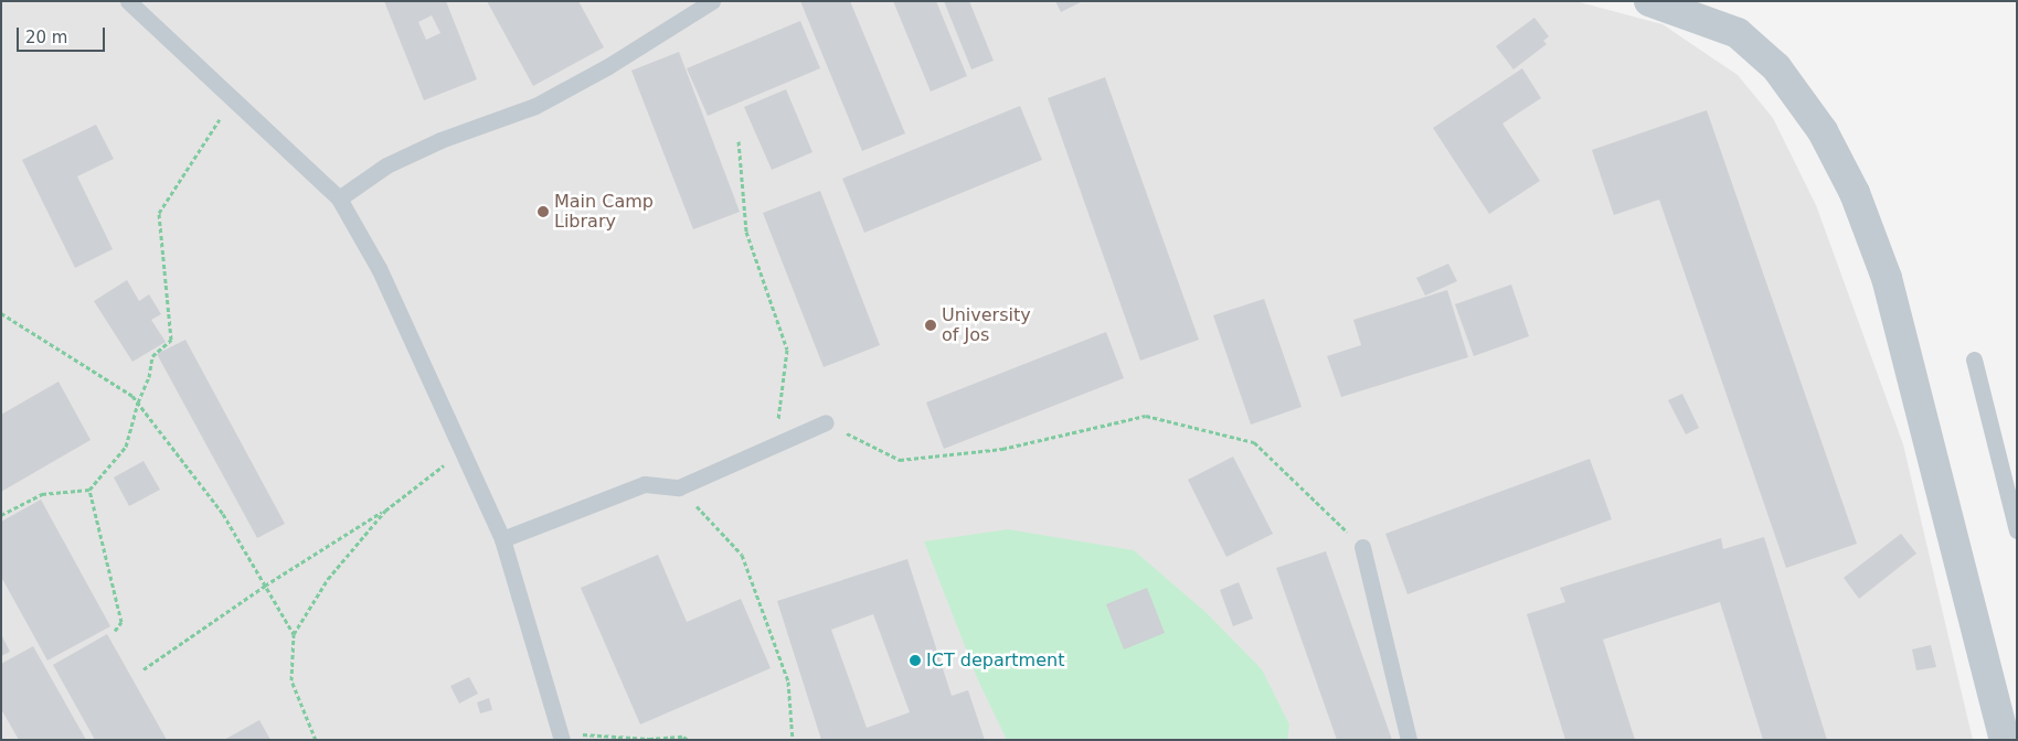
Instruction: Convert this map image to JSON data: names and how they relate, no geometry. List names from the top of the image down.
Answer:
{
  "places": ["Main Camp Library", "University of Jos", "ICT department"],
  "scale_bar": "20 m"
}
